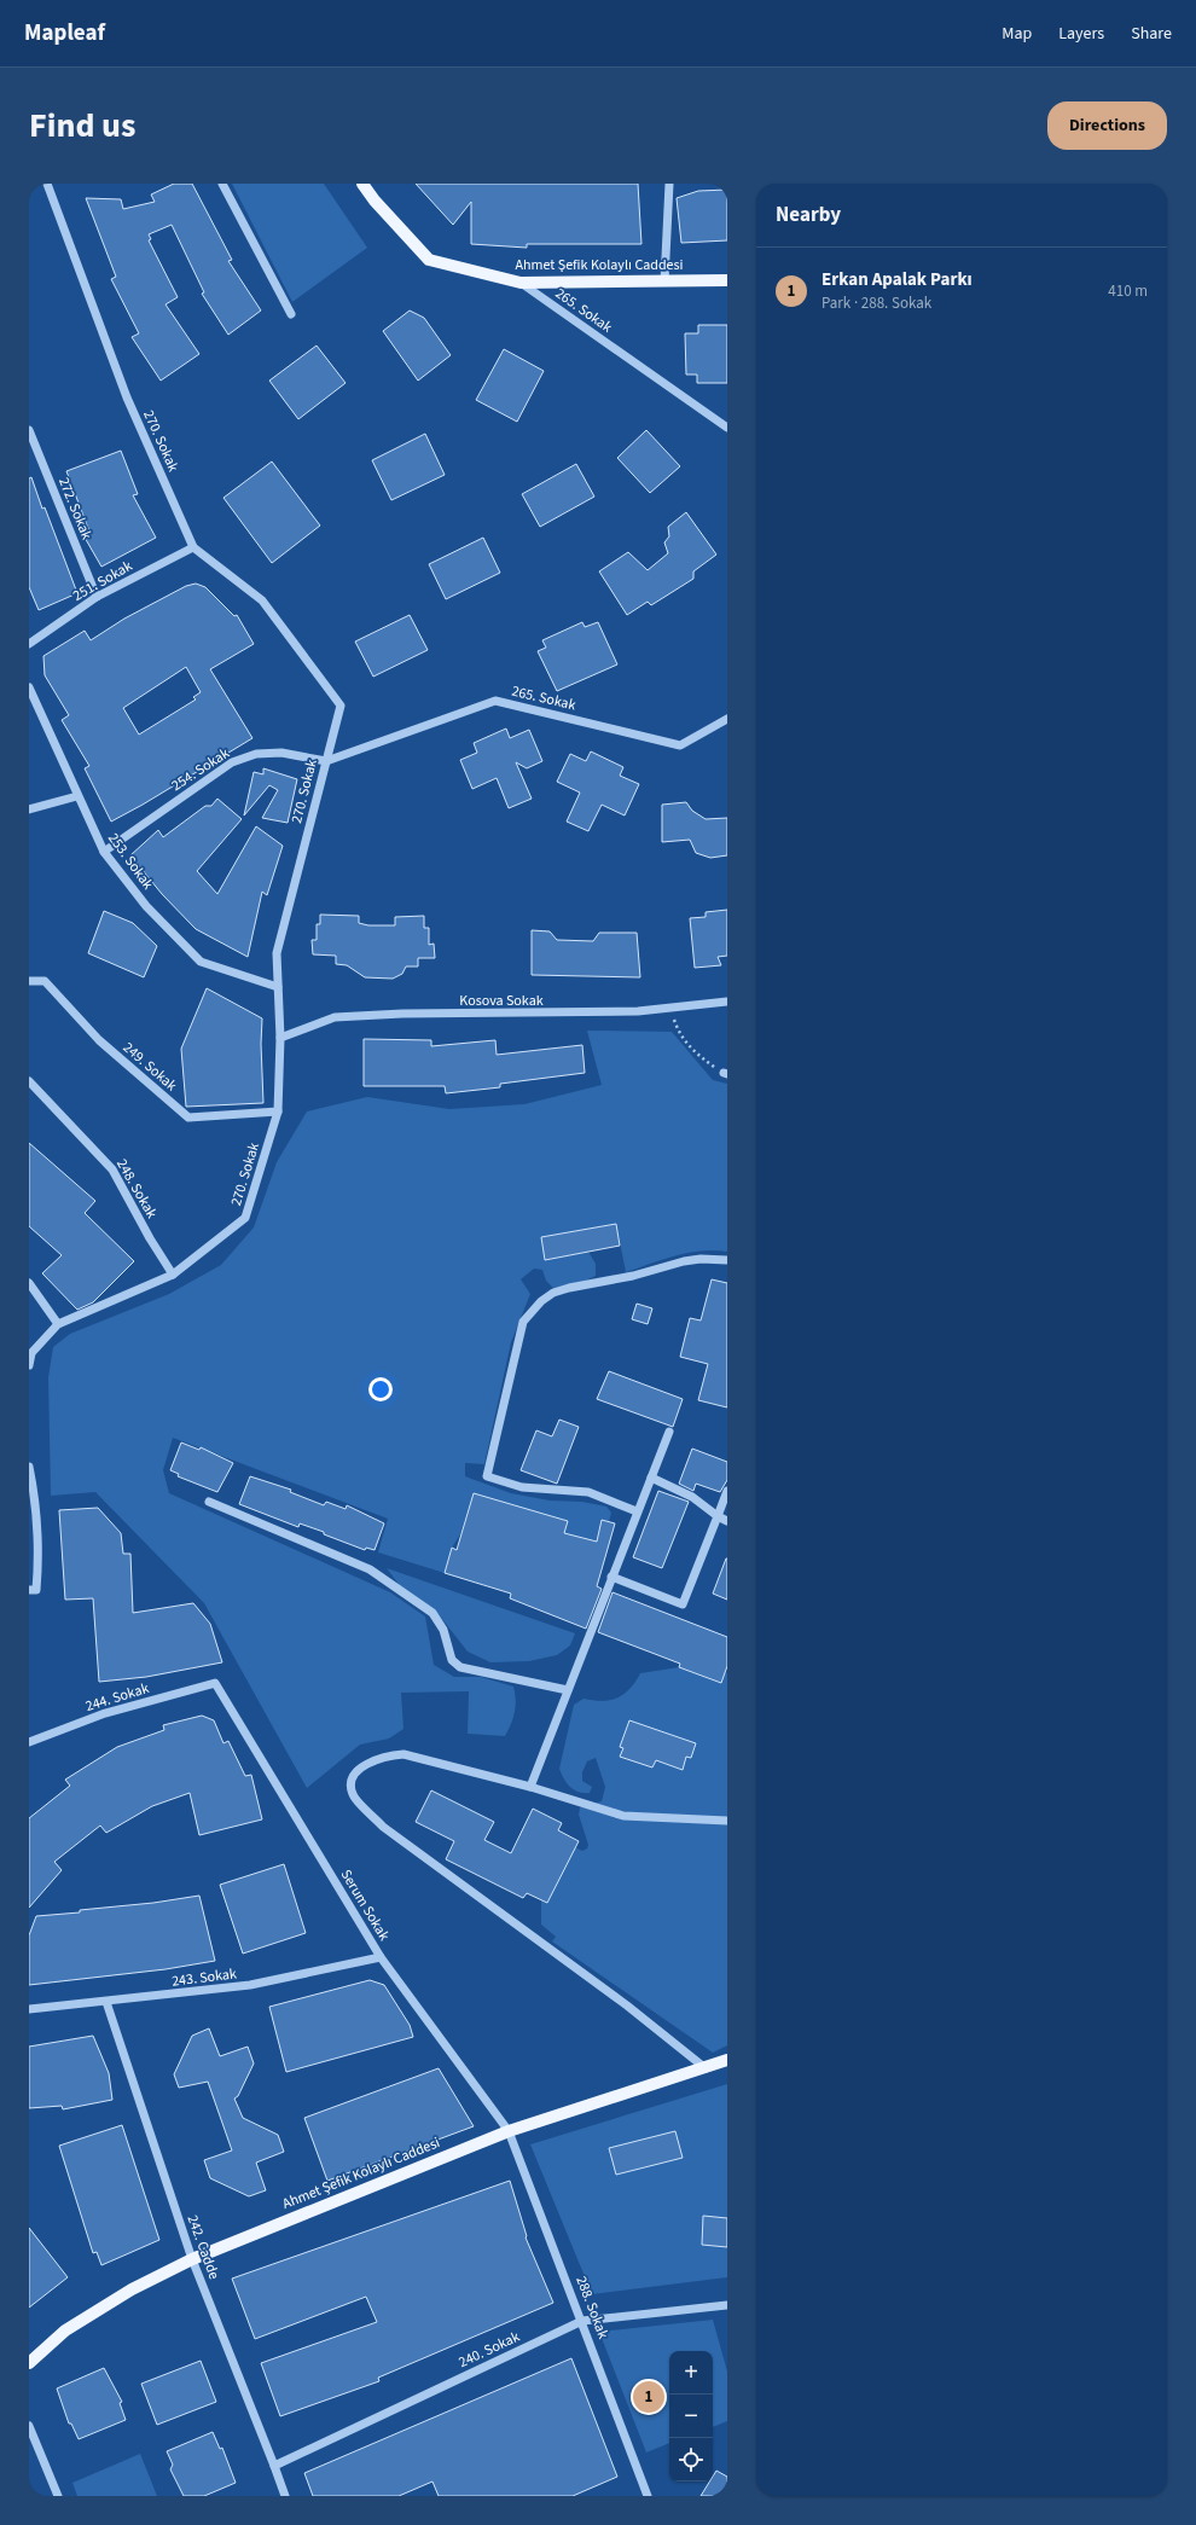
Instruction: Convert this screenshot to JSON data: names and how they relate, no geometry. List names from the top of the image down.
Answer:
{
  "streets": {
    "main road": ["Ahmet Şefik Kolaylı Caddesi"],
    "street": [
      "265. Sokak",
      "270. Sokak",
      "272. Sokak",
      "251. Sokak",
      "254. Sokak",
      "253. Sokak",
      "Kosova Sokak",
      "249. Sokak",
      "248. Sokak",
      "244. Sokak",
      "Serum Sokak",
      "243. Sokak",
      "242. Cadde",
      "288. Sokak",
      "240. Sokak"
    ]
  },
  "crossings": [
    ["Ahmet Şefik Kolaylı Caddesi", "265. Sokak"],
    ["Ahmet Şefik Kolaylı Caddesi", "Serum Sokak"],
    ["Ahmet Şefik Kolaylı Caddesi", "242. Cadde"],
    ["Ahmet Şefik Kolaylı Caddesi", "288. Sokak"],
    ["265. Sokak", "270. Sokak"],
    ["265. Sokak", "254. Sokak"],
    ["270. Sokak", "251. Sokak"],
    ["270. Sokak", "254. Sokak"],
    ["270. Sokak", "253. Sokak"],
    ["270. Sokak", "Kosova Sokak"],
    ["270. Sokak", "249. Sokak"],
    ["270. Sokak", "248. Sokak"],
    ["272. Sokak", "251. Sokak"],
    ["254. Sokak", "253. Sokak"],
    ["244. Sokak", "Serum Sokak"],
    ["Serum Sokak", "243. Sokak"],
    ["Serum Sokak", "288. Sokak"],
    ["243. Sokak", "242. Cadde"],
    ["242. Cadde", "240. Sokak"],
    ["288. Sokak", "240. Sokak"]
  ],
  "page": {
    "header": "Mapleaf",
    "nav": ["Map", "Layers", "Share"],
    "title": "Find us",
    "buttons": "Directions",
    "heading": "Nearby",
    "list": [
      {
        "mark": "1",
        "name": "Erkan Apalak Parkı",
        "note": "Park · 288. Sokak",
        "value": "410 m"
      }
    ],
    "map_buttons": ["+", "−"],
    "pins": "1"
  }
}
